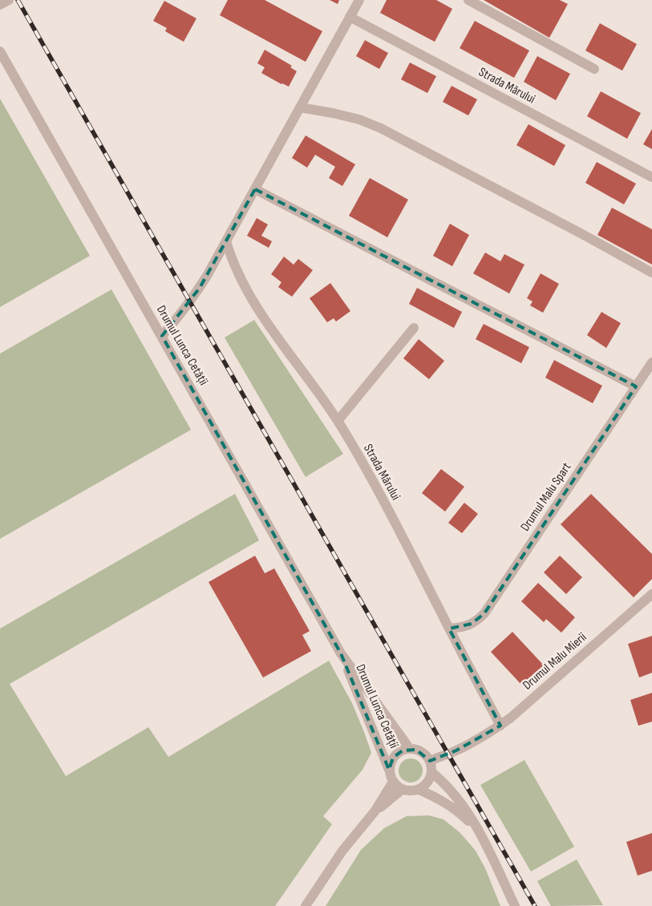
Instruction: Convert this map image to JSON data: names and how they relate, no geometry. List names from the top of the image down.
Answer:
{
  "streets": {
    "street": [
      "Strada Mărului",
      "Drumul Lunca Cetății",
      "Drumul Malu Spart",
      "Drumul Malu Mierii"
    ]
  },
  "crossings": [
    ["Strada Mărului", "Drumul Malu Spart"],
    ["Strada Mărului", "Drumul Malu Mierii"],
    ["Drumul Lunca Cetății", "Drumul Malu Mierii"]
  ]
}
